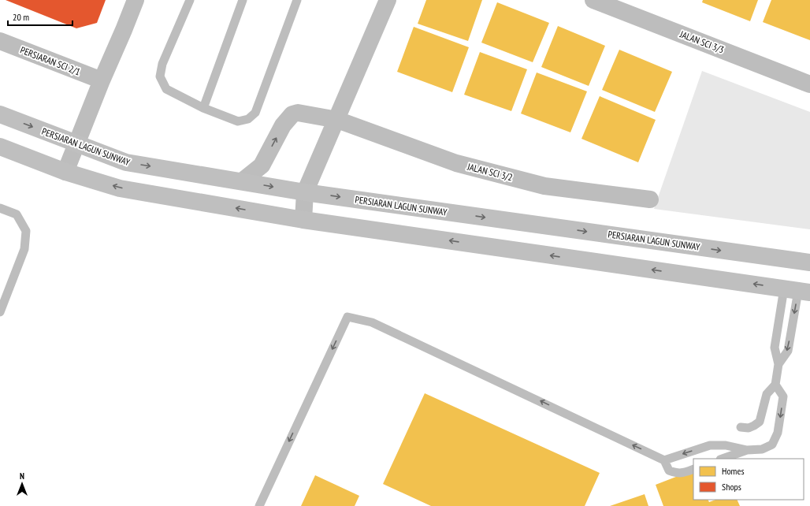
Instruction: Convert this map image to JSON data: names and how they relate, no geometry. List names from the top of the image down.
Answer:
{
  "streets": {
    "main road": ["PERSIARAN LAGUN SUNWAY"],
    "street": ["JALAN SCI 3/3", "PERSIARAN SCI 2/1", "JALAN SCI 3/2"]
  },
  "crossings": [
    ["PERSIARAN LAGUN SUNWAY", "JALAN SCI 3/2"]
  ],
  "legend": ["Homes", "Shops"],
  "scale_bar": "20 m",
  "north": "top"
}
